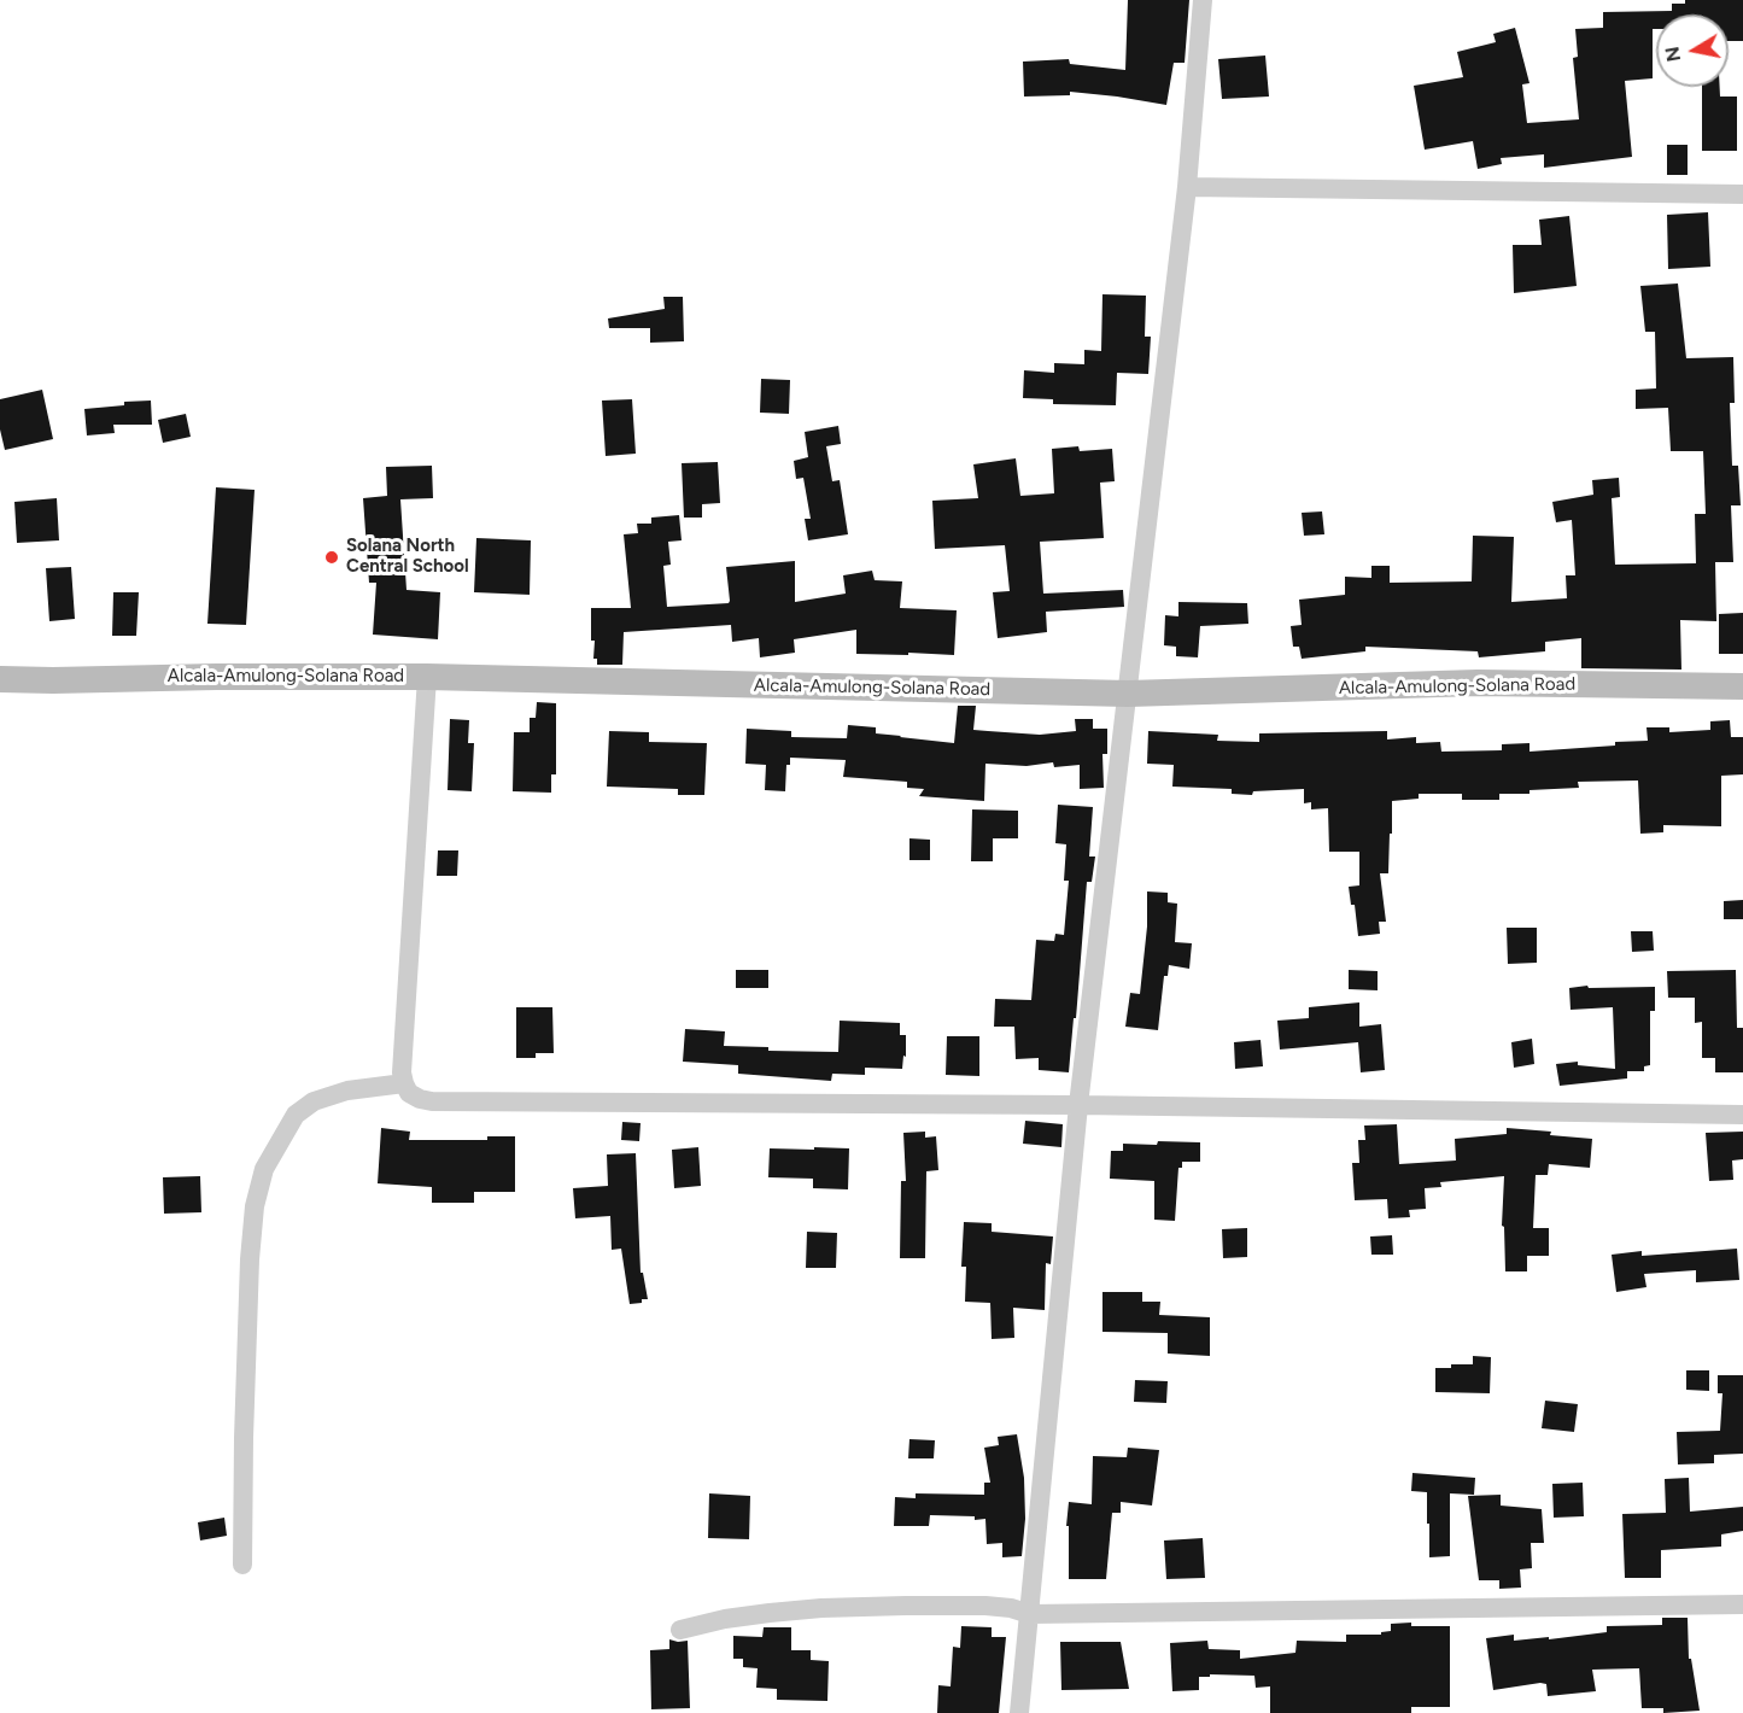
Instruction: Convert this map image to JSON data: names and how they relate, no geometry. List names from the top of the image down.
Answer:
{
  "streets": {
    "main road": ["Alcala-Amulong-Solana Road"]
  },
  "places": ["Solana North Central School"],
  "north": "left"
}
